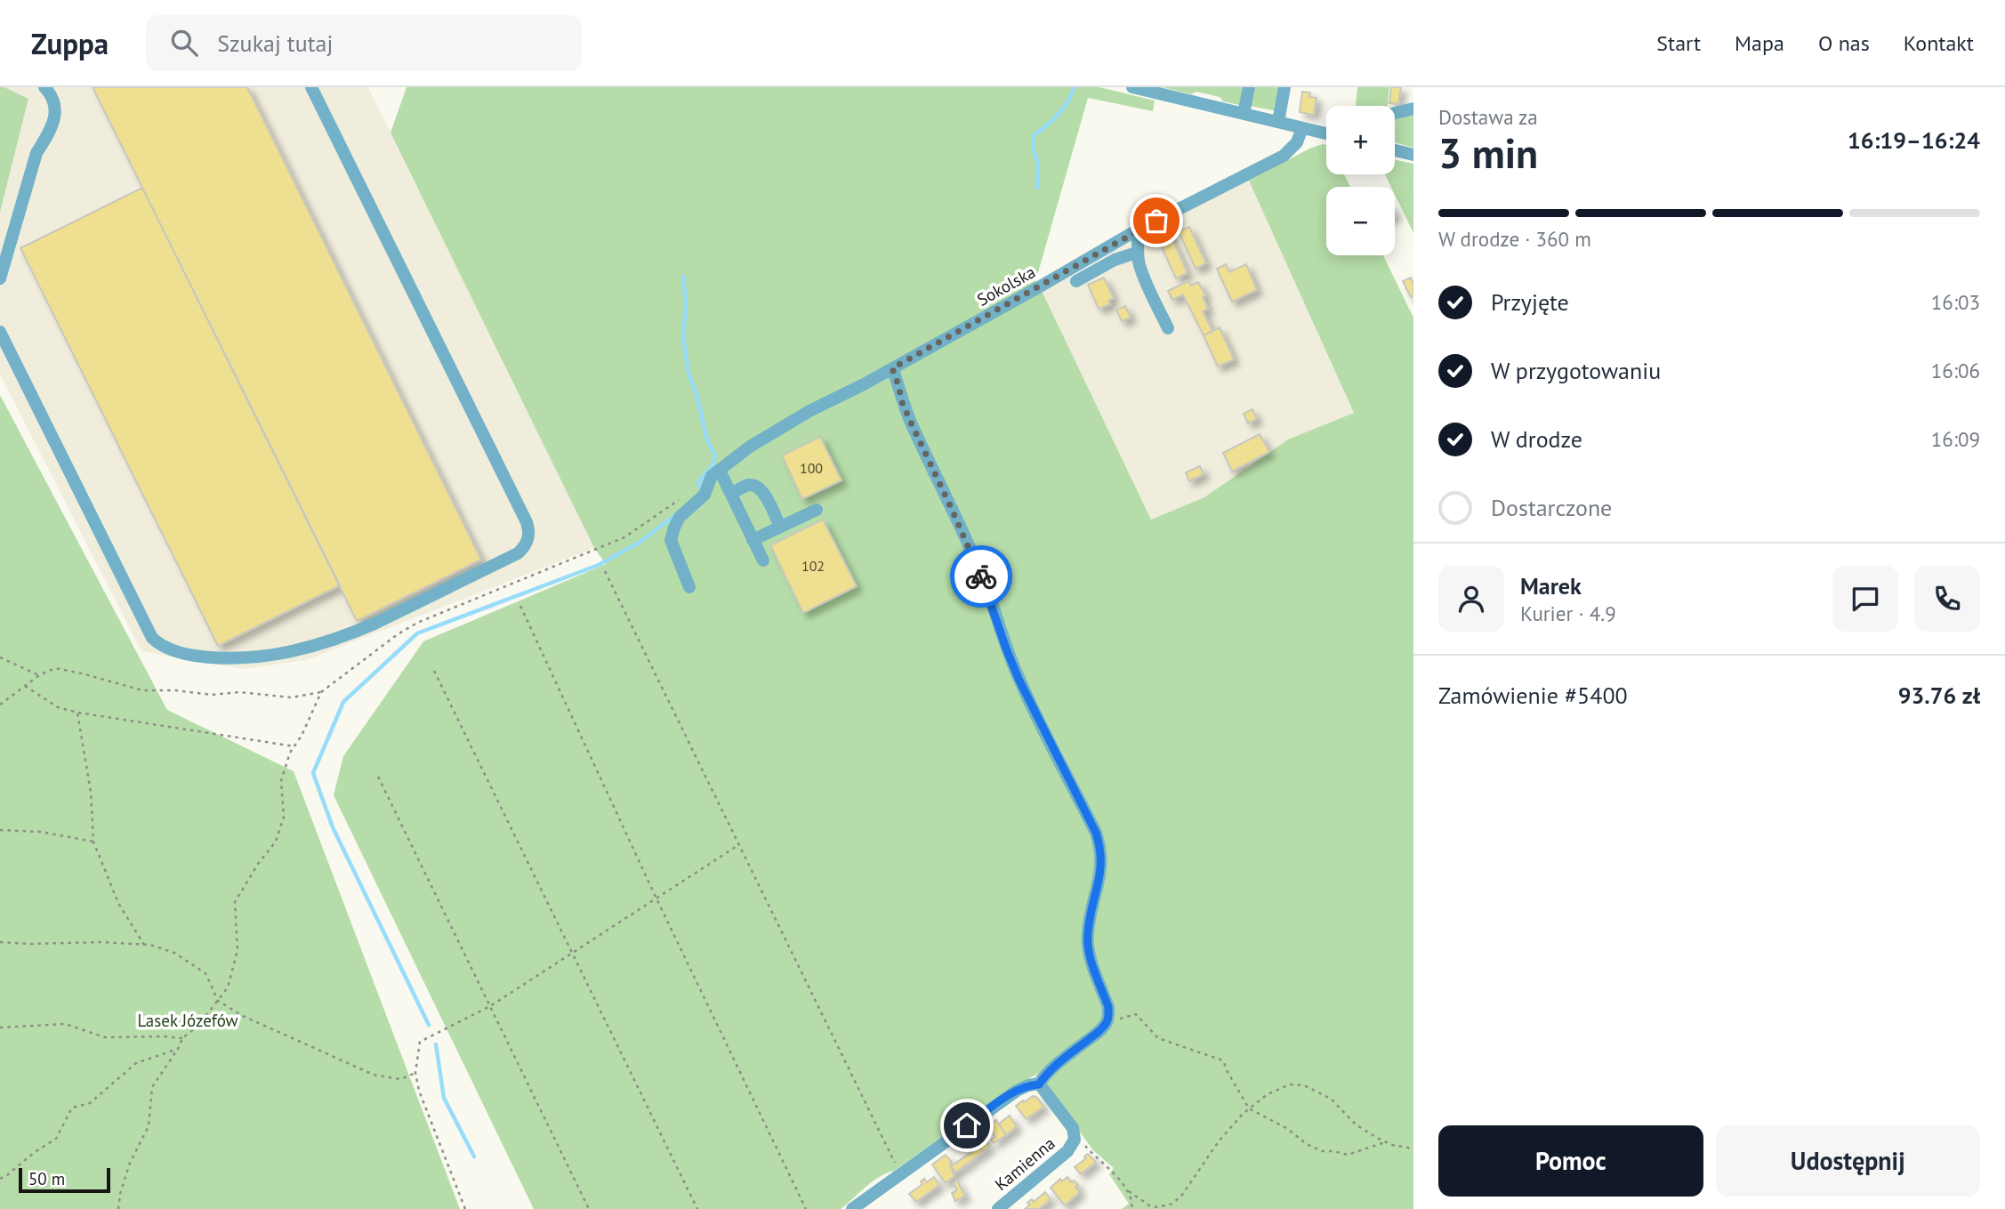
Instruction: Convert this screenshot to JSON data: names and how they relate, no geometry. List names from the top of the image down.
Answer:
{
  "streets": {
    "street": ["Sokolska", "Kamienna"]
  },
  "parks": ["Lasek Józefów"],
  "house_numbers": ["100", "102"],
  "scale_bar": "50 m",
  "page": {
    "header": "Zuppa",
    "search": "Szukaj tutaj",
    "nav": [
      "Start",
      "Mapa",
      "O nas",
      "Kontakt"
    ],
    "heading": ["3 min", "Dostawa za", "16:19–16:24"],
    "panel": [
      "Marek",
      "Kurier · 4.9",
      "Zamówienie #5400",
      "93.76 zł"
    ],
    "map_buttons": ["+", "−"],
    "bar": "W drodze · 360 m",
    "list": [
      ["Przyjęte", "16:03"],
      ["W przygotowaniu", "16:06"],
      ["W drodze", "16:09"],
      "Dostarczone"
    ],
    "buttons": ["Pomoc", "Udostępnij"],
    "scale": "50 m"
  }
}
